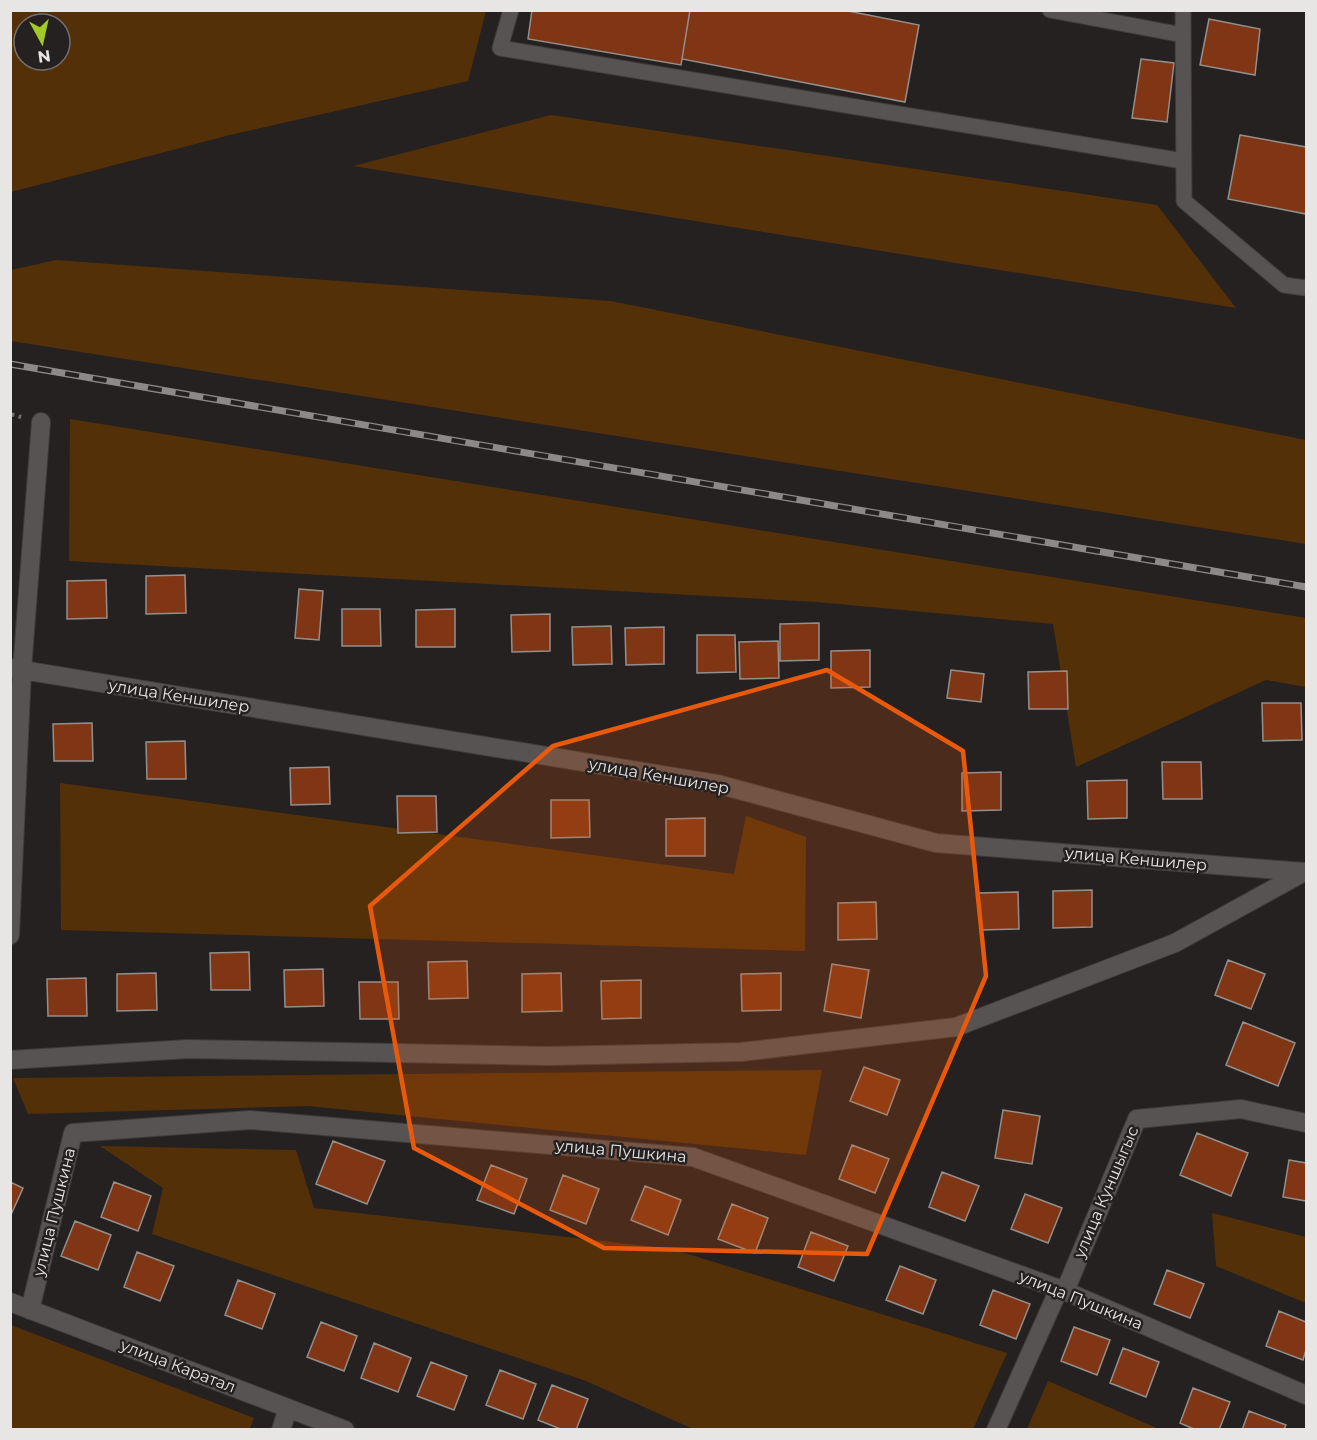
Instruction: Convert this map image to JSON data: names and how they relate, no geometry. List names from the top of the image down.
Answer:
{
  "streets": {
    "street": [
      "улица Кеншилер",
      "улица Пушкина",
      "улица Куншыгыс",
      "улица Каратал"
    ]
  },
  "crossings": [
    ["улица Пушкина", "улица Куншыгыс"],
    ["улица Пушкина", "улица Каратал"]
  ],
  "north": "bottom"
}
